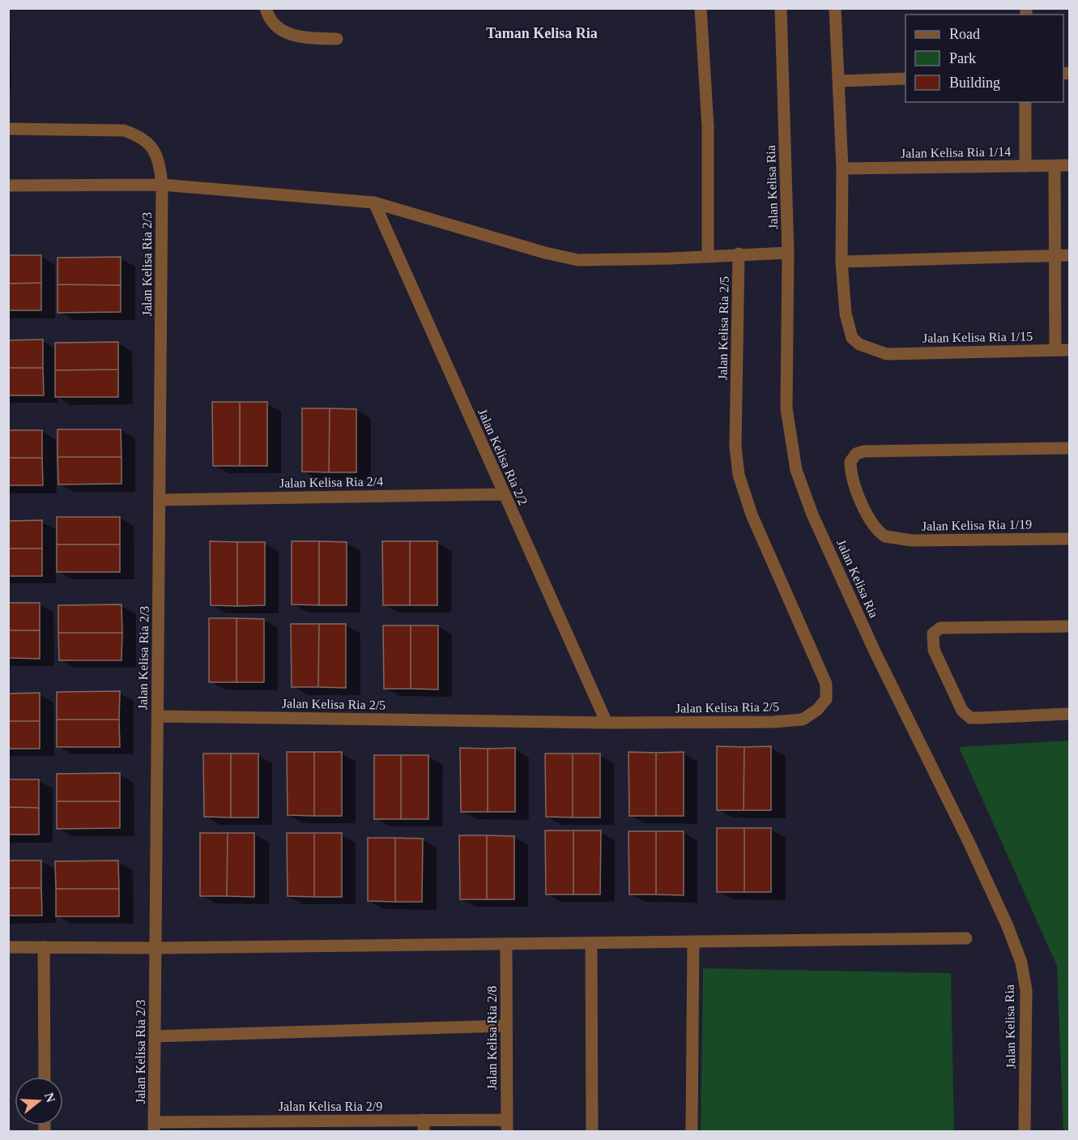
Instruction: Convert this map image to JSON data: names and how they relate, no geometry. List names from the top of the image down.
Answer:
{
  "streets": {
    "street": [
      "Jalan Kelisa Ria 1/14",
      "Jalan Kelisa Ria",
      "Jalan Kelisa Ria 2/3",
      "Jalan Kelisa Ria 2/5",
      "Jalan Kelisa Ria 1/15",
      "Jalan Kelisa Ria 2/2",
      "Jalan Kelisa Ria 2/4",
      "Jalan Kelisa Ria 1/19",
      "Jalan Kelisa Ria 2/8",
      "Jalan Kelisa Ria 2/9"
    ]
  },
  "crossings": [
    ["Jalan Kelisa Ria 1/14", "Jalan Kelisa Ria 1/15"],
    ["Jalan Kelisa Ria 2/3", "Jalan Kelisa Ria 2/5"],
    ["Jalan Kelisa Ria 2/3", "Jalan Kelisa Ria 2/4"],
    ["Jalan Kelisa Ria 2/3", "Jalan Kelisa Ria 2/9"],
    ["Jalan Kelisa Ria 2/5", "Jalan Kelisa Ria 2/2"],
    ["Jalan Kelisa Ria 2/2", "Jalan Kelisa Ria 2/4"],
    ["Jalan Kelisa Ria 2/8", "Jalan Kelisa Ria 2/9"]
  ],
  "districts": ["Taman Kelisa Ria"],
  "legend": ["Road", "Park", "Building"],
  "north": "right"
}
